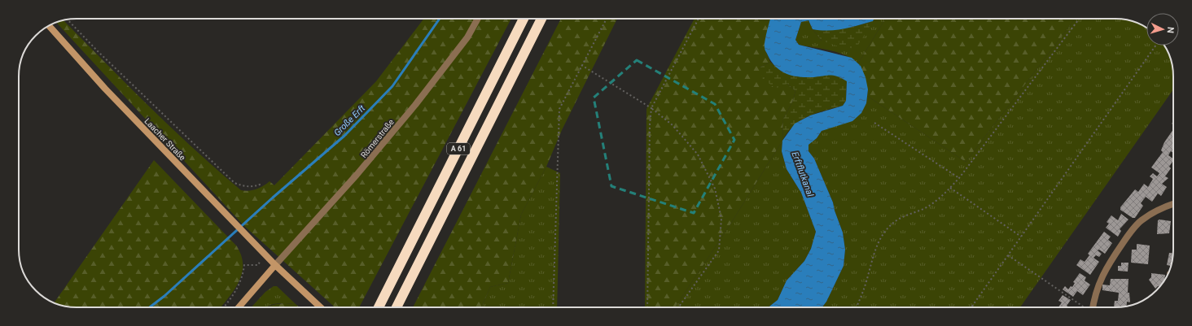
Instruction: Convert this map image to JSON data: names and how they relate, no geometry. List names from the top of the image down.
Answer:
{
  "streets": {
    "highway": ["A 61"],
    "main road": ["Laacher Straße"],
    "street": ["Römerstraße"]
  },
  "crossings": [
    ["Römerstraße", "Laacher Straße"]
  ],
  "water": ["Große Erft", "Erftflutkanal"],
  "north": "right"
}
